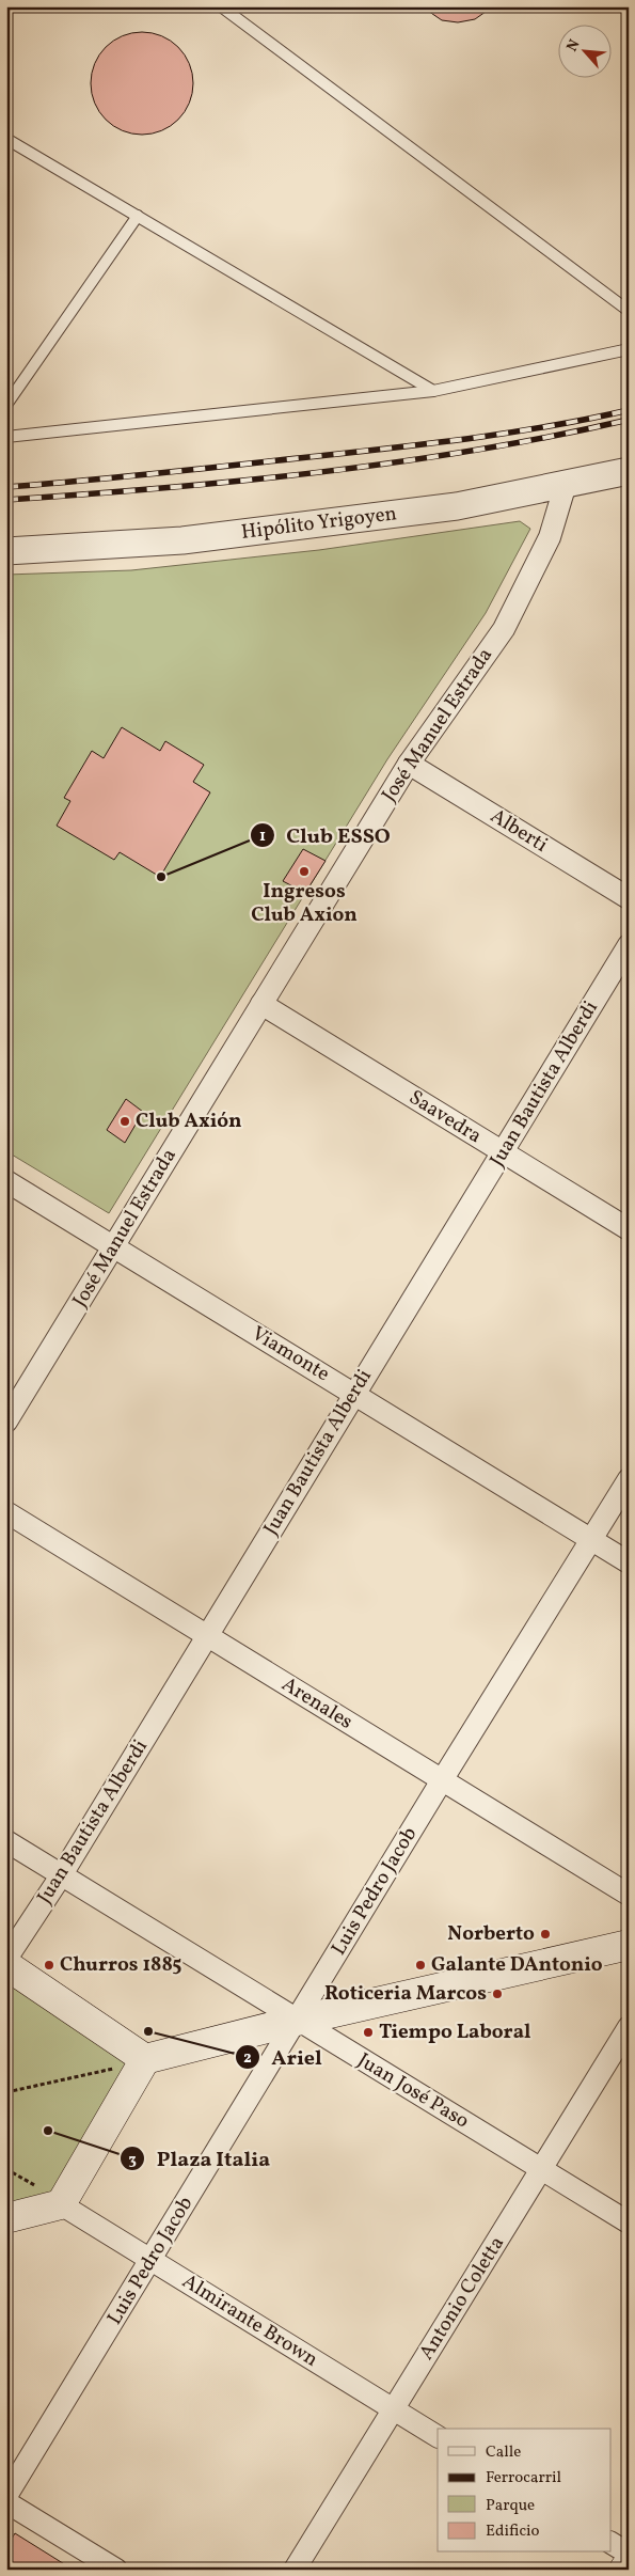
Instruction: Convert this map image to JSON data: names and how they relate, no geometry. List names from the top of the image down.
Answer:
{
  "streets": {
    "street": [
      "Hipólito Yrigoyen",
      "José Manuel Estrada",
      "Alberti",
      "Juan Bautista Alberdi",
      "Saavedra",
      "Viamonte",
      "Arenales",
      "Luis Pedro Jacob",
      "Juan José Paso",
      "Antonio Coletta",
      "Almirante Brown"
    ]
  },
  "crossings": [
    ["Hipólito Yrigoyen", "José Manuel Estrada"],
    ["José Manuel Estrada", "Alberti"],
    ["José Manuel Estrada", "Saavedra"],
    ["José Manuel Estrada", "Viamonte"],
    ["Juan Bautista Alberdi", "Saavedra"],
    ["Juan Bautista Alberdi", "Viamonte"],
    ["Juan Bautista Alberdi", "Arenales"],
    ["Juan Bautista Alberdi", "Juan José Paso"],
    ["Viamonte", "Luis Pedro Jacob"],
    ["Arenales", "Luis Pedro Jacob"],
    ["Luis Pedro Jacob", "Juan José Paso"],
    ["Luis Pedro Jacob", "Almirante Brown"],
    ["Juan José Paso", "Antonio Coletta"],
    ["Antonio Coletta", "Almirante Brown"]
  ],
  "places": [
    "Ingresos Club Axion",
    "Club ESSO",
    "Club Axión",
    "Norberto",
    "Churros 1885",
    "Galante DAntonio",
    "Roticeria Marcos",
    "Ariel",
    "Tiempo Laboral",
    "Plaza Italia"
  ],
  "legend": [
    "Calle",
    "Ferrocarril",
    "Parque",
    "Edificio"
  ],
  "north": "top left"
}
